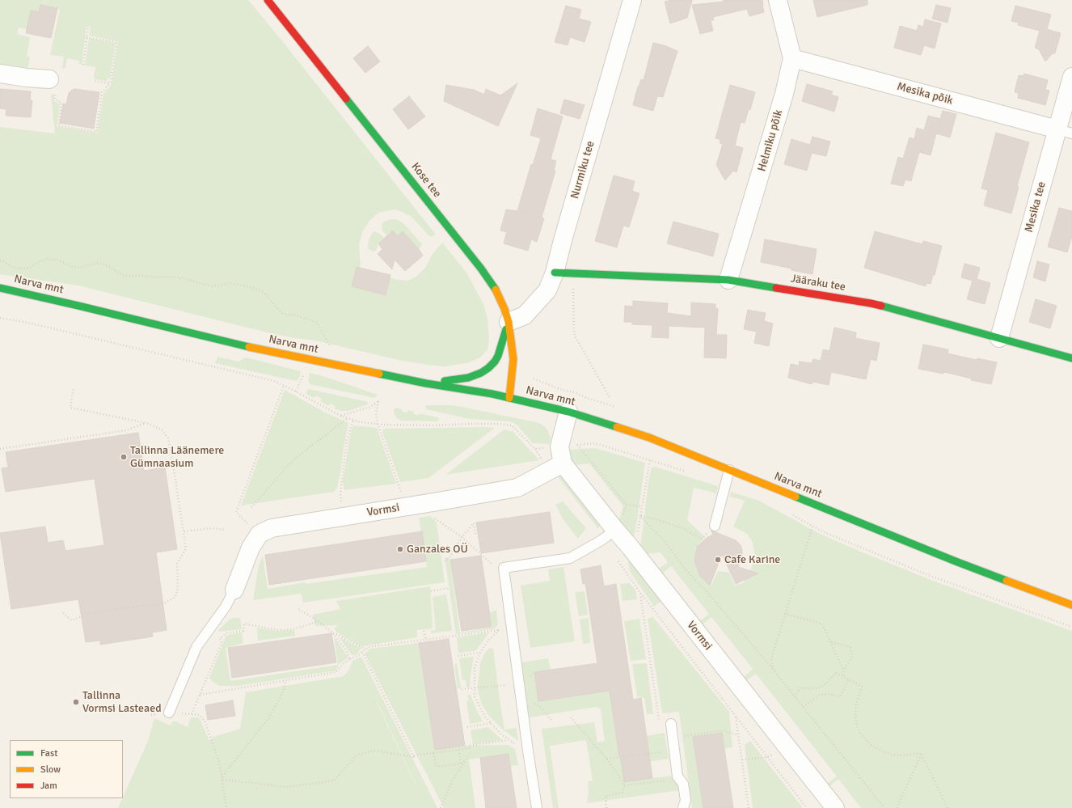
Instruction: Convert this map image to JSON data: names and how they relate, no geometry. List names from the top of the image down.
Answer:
{
  "streets": {
    "main road": ["Kose tee", "Jääraku tee", "Narva mnt"],
    "street": [
      "Mesika põik",
      "Helmiku põik",
      "Nurmiku tee",
      "Mesika tee",
      "Vormsi"
    ]
  },
  "crossings": [
    ["Mesika põik", "Helmiku põik"],
    ["Mesika põik", "Mesika tee"],
    ["Helmiku põik", "Jääraku tee"],
    ["Nurmiku tee", "Kose tee"],
    ["Nurmiku tee", "Jääraku tee"],
    ["Kose tee", "Narva mnt"],
    ["Mesika tee", "Jääraku tee"]
  ],
  "places": [
    "Tallinna Läänemere Gümnaasium",
    "Ganzales OÜ",
    "Cafe Karine",
    "Tallinna Vormsi Lasteaed"
  ],
  "legend": ["Fast", "Slow", "Jam"]
}
